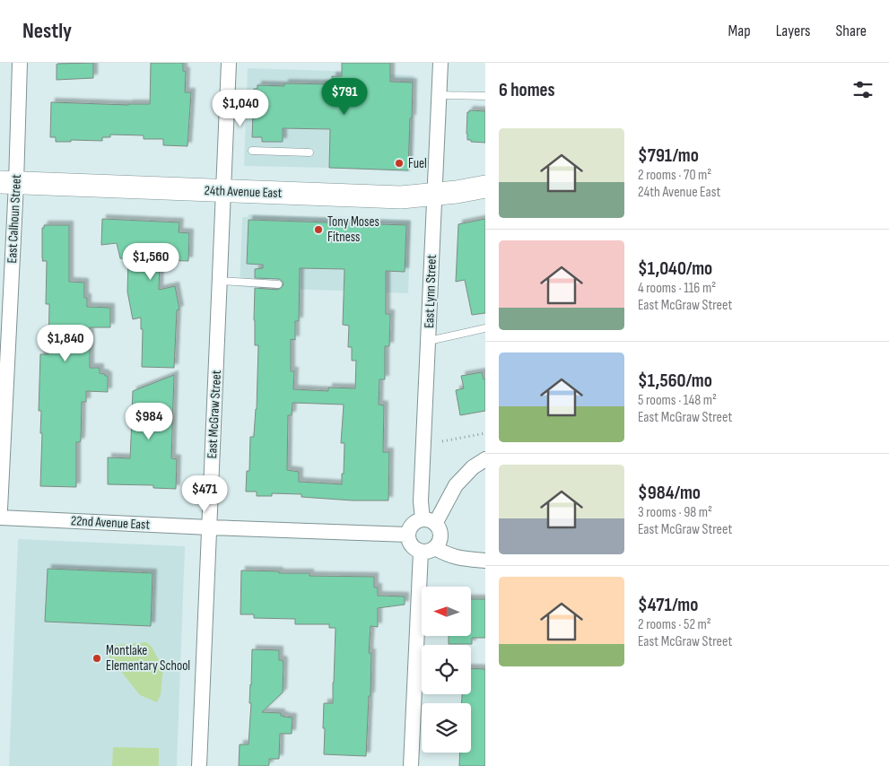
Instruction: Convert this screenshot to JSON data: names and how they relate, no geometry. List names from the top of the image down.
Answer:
{
  "streets": {
    "main road": ["24th Avenue East"],
    "street": [
      "East Calhoun Street",
      "East Lynn Street",
      "East McGraw Street",
      "22nd Avenue East"
    ]
  },
  "crossings": [
    ["24th Avenue East", "East Calhoun Street"],
    ["24th Avenue East", "East Lynn Street"],
    ["24th Avenue East", "East McGraw Street"],
    ["East Lynn Street", "22nd Avenue East"],
    ["East McGraw Street", "22nd Avenue East"]
  ],
  "places": ["Fuel", "Tony Moses Fitness", "Montlake Elementary School"],
  "north": "left",
  "page": {
    "header": "Nestly",
    "nav": ["Map", "Layers", "Share"],
    "heading": "6 homes",
    "price": [
      "$791",
      "$1,040",
      "$1,560",
      "$1,840",
      "$984",
      "$471"
    ],
    "list": [
      {
        "name": "$791/mo",
        "note": "2 rooms · 70 m² · 24th Avenue East"
      },
      {
        "name": "$1,040/mo",
        "note": "4 rooms · 116 m² · East McGraw Street"
      },
      {
        "name": "$1,560/mo",
        "note": "5 rooms · 148 m² · East McGraw Street"
      },
      {
        "name": "$984/mo",
        "note": "3 rooms · 98 m² · East McGraw Street"
      },
      {
        "name": "$471/mo",
        "note": "2 rooms · 52 m² · East McGraw Street"
      }
    ]
  }
}
